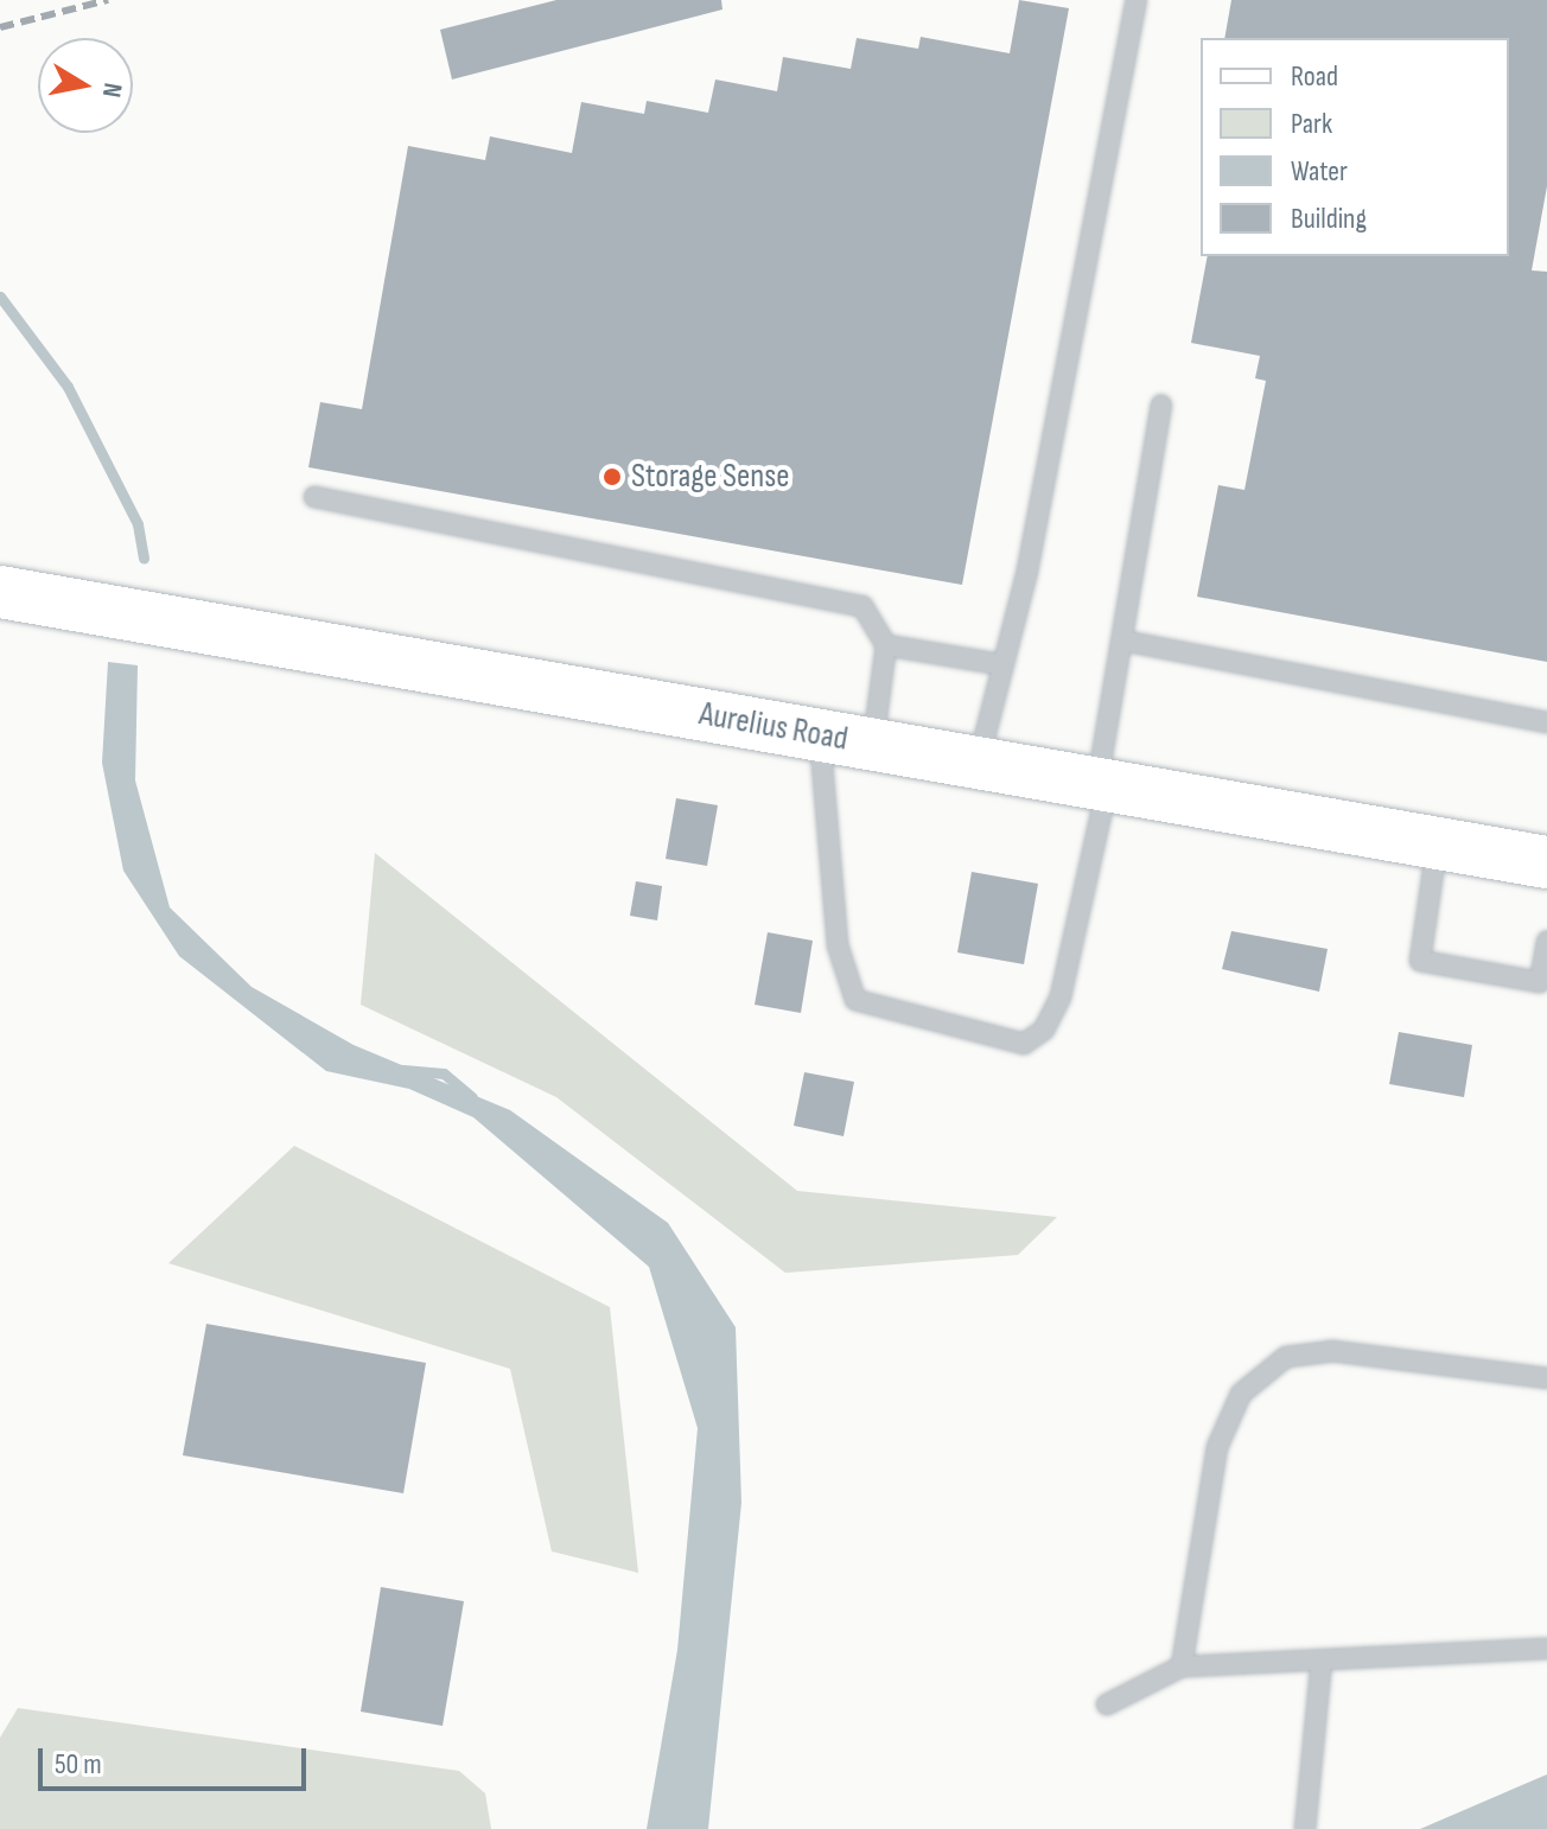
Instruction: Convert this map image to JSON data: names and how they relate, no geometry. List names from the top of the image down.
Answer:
{
  "streets": {
    "street": ["Aurelius Road"]
  },
  "places": ["Storage Sense"],
  "legend": [
    "Road",
    "Park",
    "Water",
    "Building"
  ],
  "scale_bar": "50 m",
  "north": "right"
}
